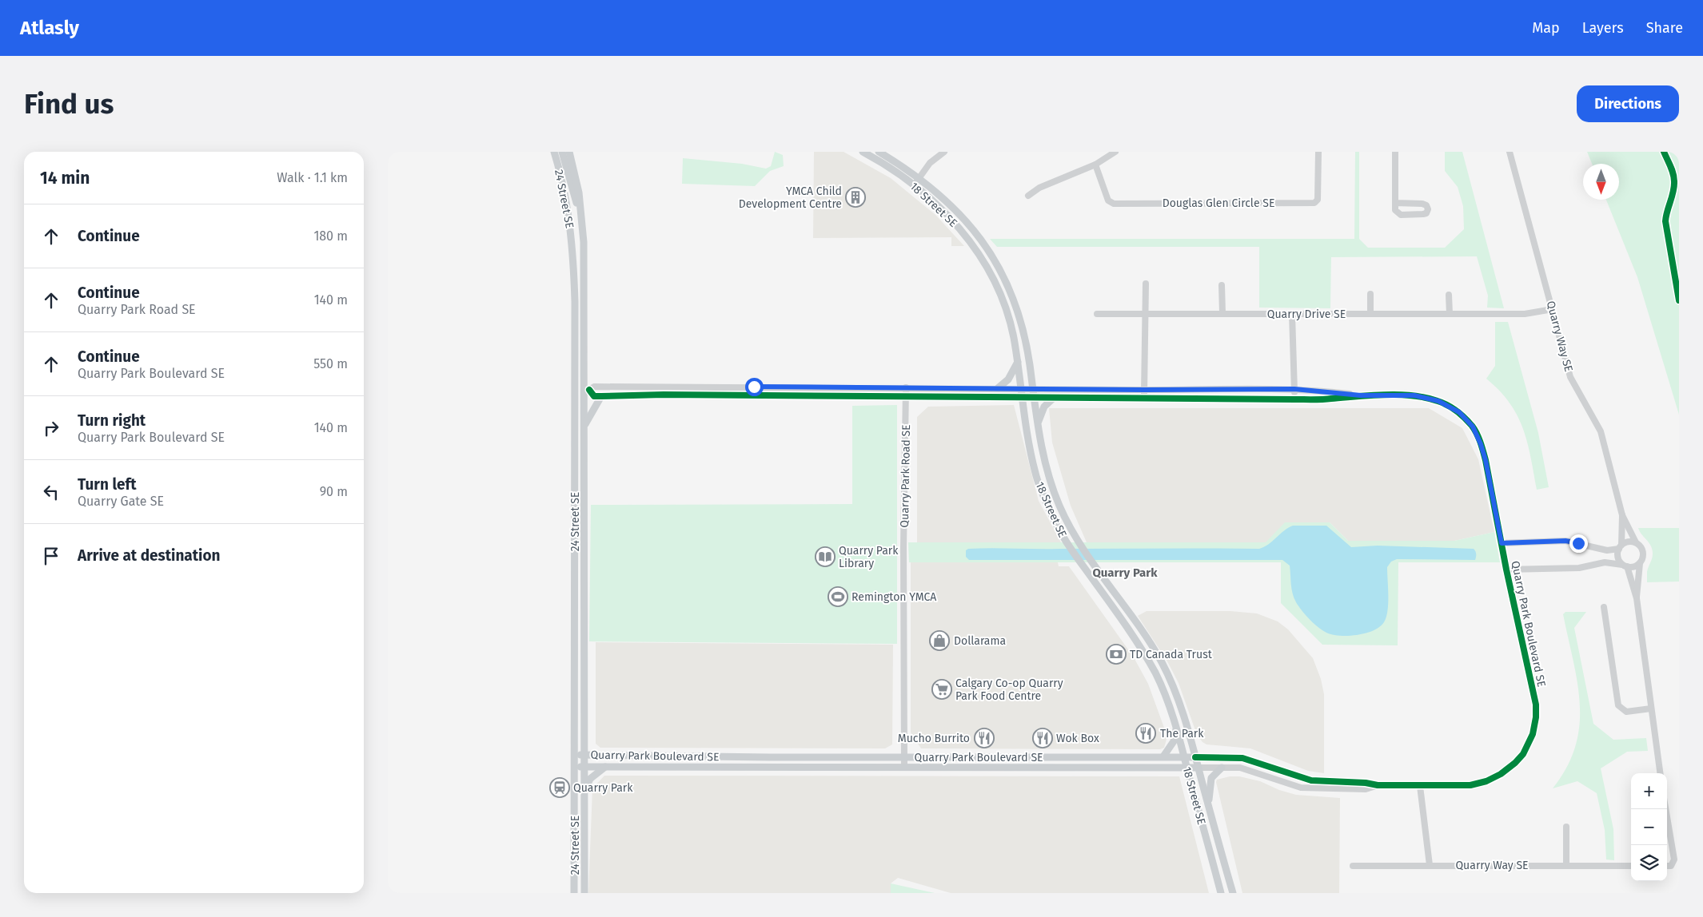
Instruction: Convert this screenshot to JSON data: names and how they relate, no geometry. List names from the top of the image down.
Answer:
{
  "streets": {
    "main road": ["24 Street SE", "18 Street SE", "Quarry Park Boulevard SE"],
    "street": [
      "Douglas Glen Circle SE",
      "Quarry Drive SE",
      "Quarry Way SE",
      "Quarry Park Road SE"
    ]
  },
  "crossings": [
    ["24 Street SE", "Quarry Park Boulevard SE"],
    ["18 Street SE", "Quarry Park Boulevard SE"],
    ["Quarry Drive SE", "Quarry Way SE"],
    ["Quarry Park Road SE", "Quarry Park Boulevard SE"]
  ],
  "districts": ["Quarry Park"],
  "places": {
    "building": ["YMCA Child Development Centre"],
    "library": ["Quarry Park Library"],
    "sports": ["Remington YMCA"],
    "shop": ["Dollarama"],
    "bank": ["TD Canada Trust"],
    "supermarket": ["Calgary Co-op Quarry Park Food Centre"],
    "restaurant": ["The Park", "Mucho Burrito", "Wok Box"],
    "station": ["Quarry Park"]
  },
  "north": "bottom",
  "page": {
    "header": "Atlasly",
    "nav": ["Map", "Layers", "Share"],
    "buttons": "Directions",
    "title": "Find us",
    "heading": ["14 min", "Walk · 1.1 km"],
    "list": [
      ["Continue", "180 m"],
      ["Continue", "Quarry Park Road SE", "140 m"],
      ["Continue", "Quarry Park Boulevard SE", "550 m"],
      ["Turn right", "Quarry Park Boulevard SE", "140 m"],
      ["Turn left", "Quarry Gate SE", "90 m"],
      "Arrive at destination"
    ],
    "map_buttons": ["+", "−"]
  }
}
